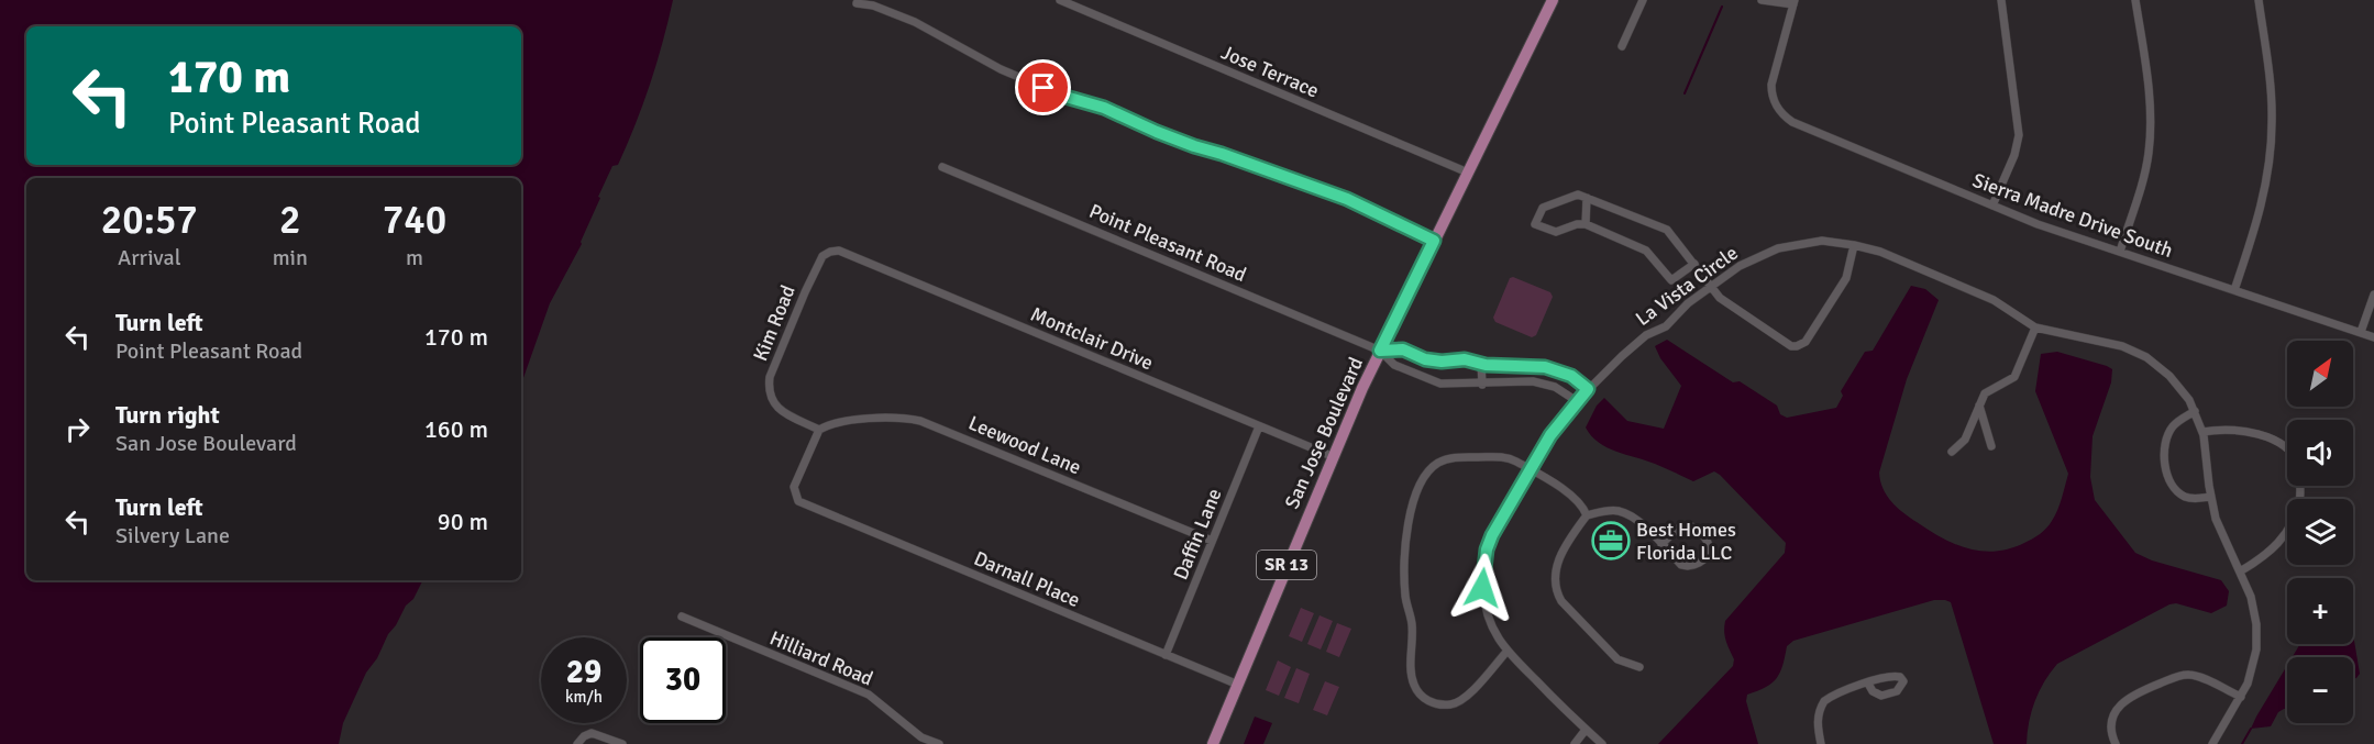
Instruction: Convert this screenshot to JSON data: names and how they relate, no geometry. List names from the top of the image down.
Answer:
{
  "streets": {
    "main road": ["San Jose Boulevard", "SR 13"],
    "street": [
      "Jose Terrace",
      "Sierra Madre Drive South",
      "Point Pleasant Road",
      "La Vista Circle",
      "Kim Road",
      "Montclair Drive",
      "Leewood Lane",
      "Daffin Lane",
      "Darnall Place",
      "Hilliard Road"
    ]
  },
  "crossings": [
    ["Jose Terrace", "San Jose Boulevard"],
    ["Point Pleasant Road", "La Vista Circle"],
    ["Point Pleasant Road", "San Jose Boulevard"],
    ["Kim Road", "Montclair Drive"],
    ["Kim Road", "Leewood Lane"],
    ["Kim Road", "Darnall Place"],
    ["Montclair Drive", "San Jose Boulevard"],
    ["Montclair Drive", "Daffin Lane"],
    ["San Jose Boulevard", "Darnall Place"],
    ["Leewood Lane", "Daffin Lane"],
    ["Leewood Lane", "Darnall Place"],
    ["Daffin Lane", "Darnall Place"]
  ],
  "places": {
    "office": ["Best Homes Florida LLC"]
  },
  "north": "top right",
  "page": {
    "turn": ["170 m", "Point Pleasant Road"],
    "eta": [
      "20:57",
      "Arrival",
      "2",
      "min",
      "740",
      "m"
    ],
    "list": [
      {
        "name": "Turn left",
        "note": "Point Pleasant Road",
        "value": "170 m"
      },
      {
        "name": "Turn right",
        "note": "San Jose Boulevard",
        "value": "160 m"
      },
      {
        "name": "Turn left",
        "note": "Silvery Lane",
        "value": "90 m"
      }
    ],
    "map_buttons": ["+", "−"],
    "speed": "29 km/h",
    "limit": "30"
  }
}
